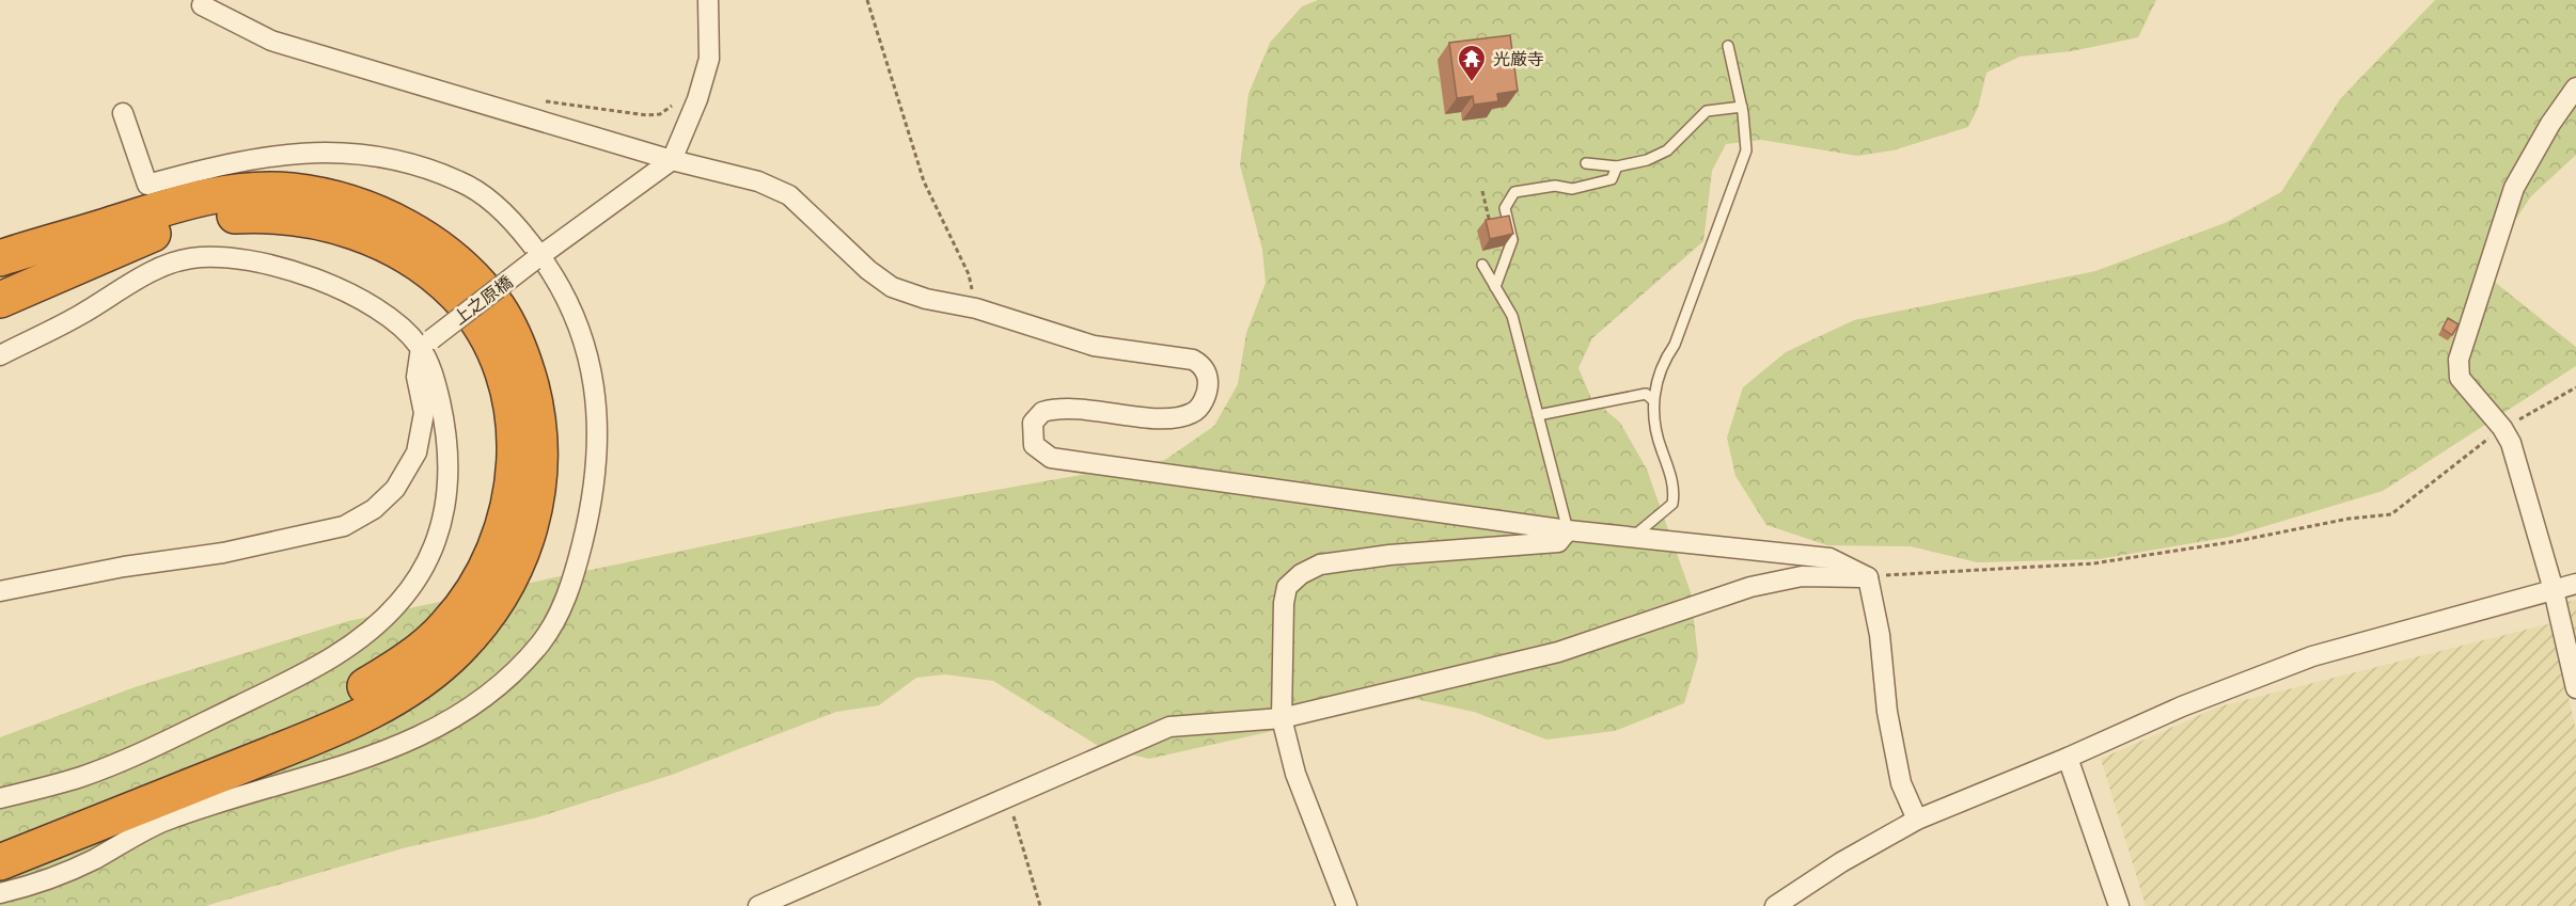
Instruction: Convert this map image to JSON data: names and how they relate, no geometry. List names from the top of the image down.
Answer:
{
  "streets": {
    "street": ["上之原橋"]
  },
  "places": {
    "temple": ["光厳寺"]
  }
}
